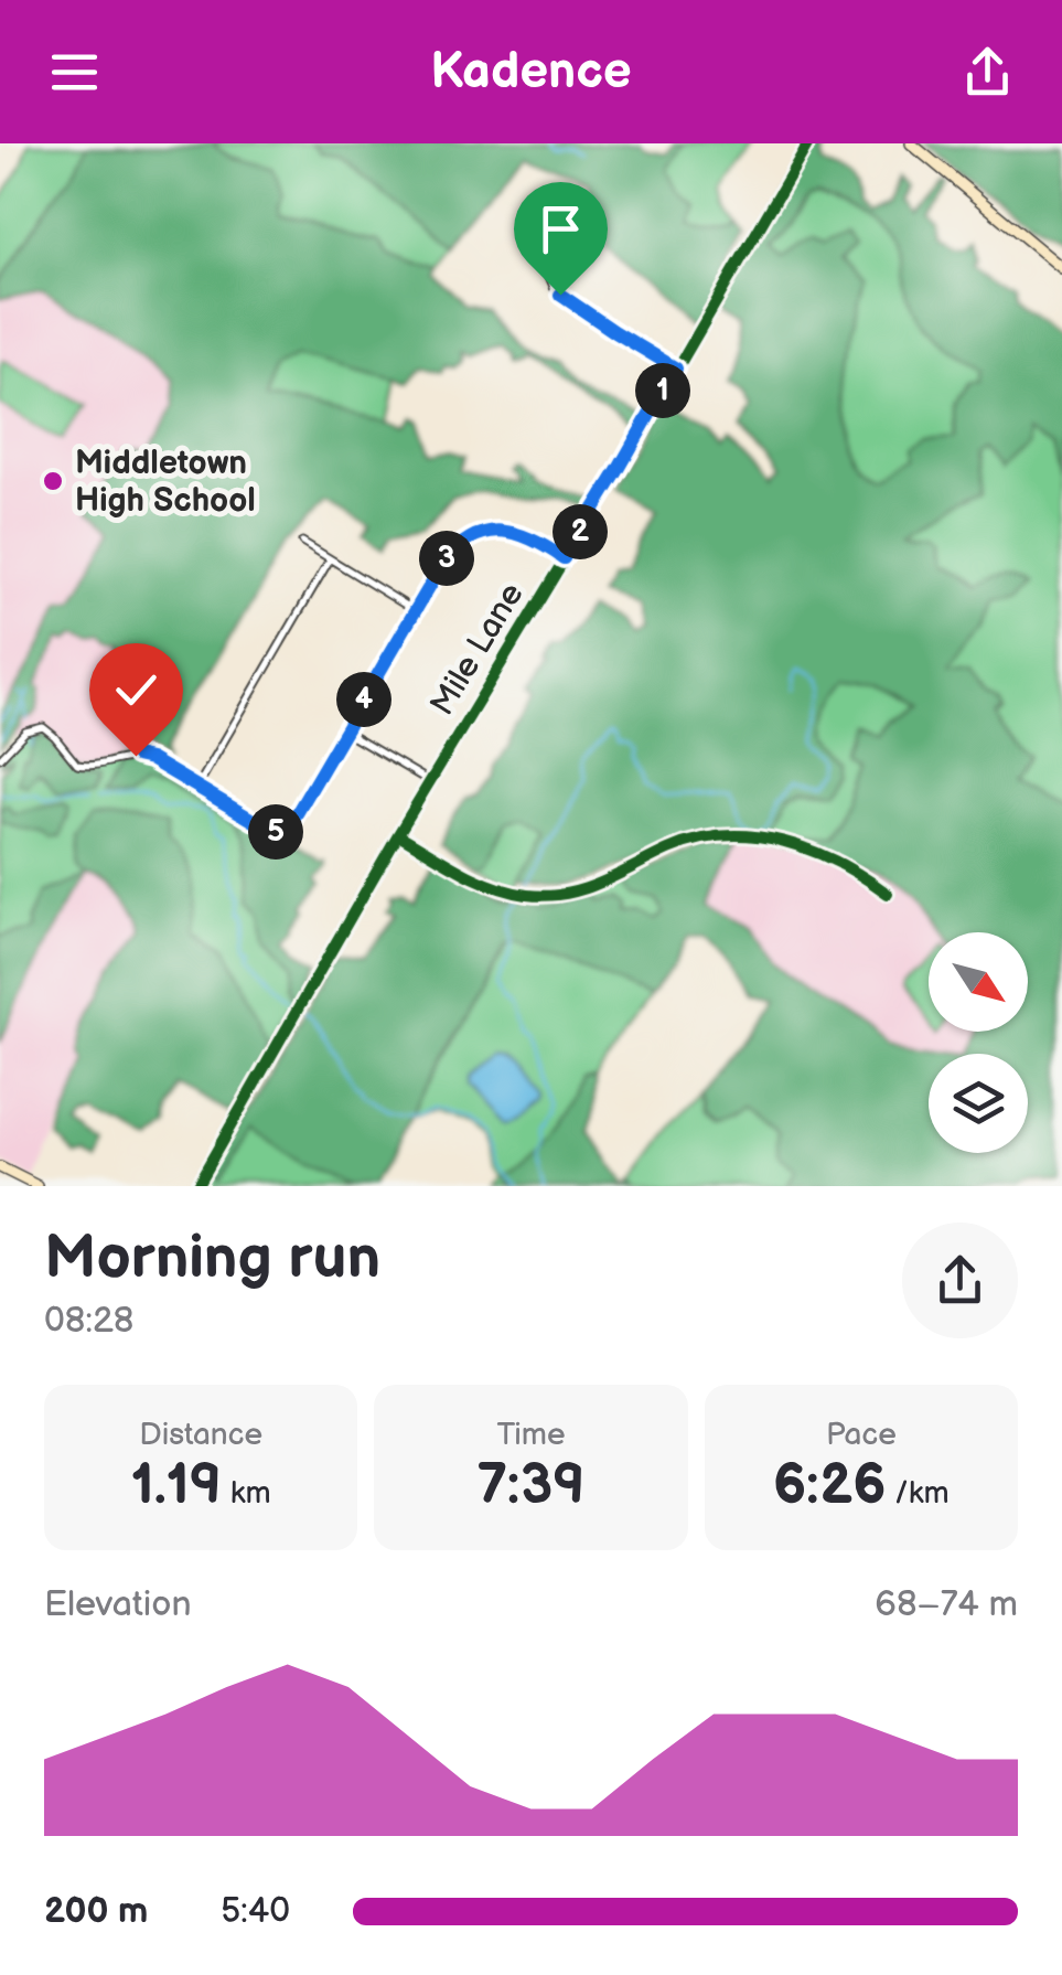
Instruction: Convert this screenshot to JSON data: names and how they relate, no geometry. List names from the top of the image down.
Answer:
{
  "streets": {
    "street": ["Mile Lane"]
  },
  "places": ["Middletown High School"],
  "north": "bottom right",
  "page": {
    "header": "Kadence",
    "pins": [
      "1",
      "2",
      "3",
      "4",
      "5"
    ],
    "heading": ["Morning run", "08:28"],
    "stats": [
      ["Distance", "1.19 km"],
      ["Time", "7:39"],
      ["Pace", "6:26 /km"]
    ],
    "chart": ["Elevation", "68–74 m"],
    "list": [
      {
        "name": "200 m",
        "note": "5:40"
      }
    ]
  }
}
